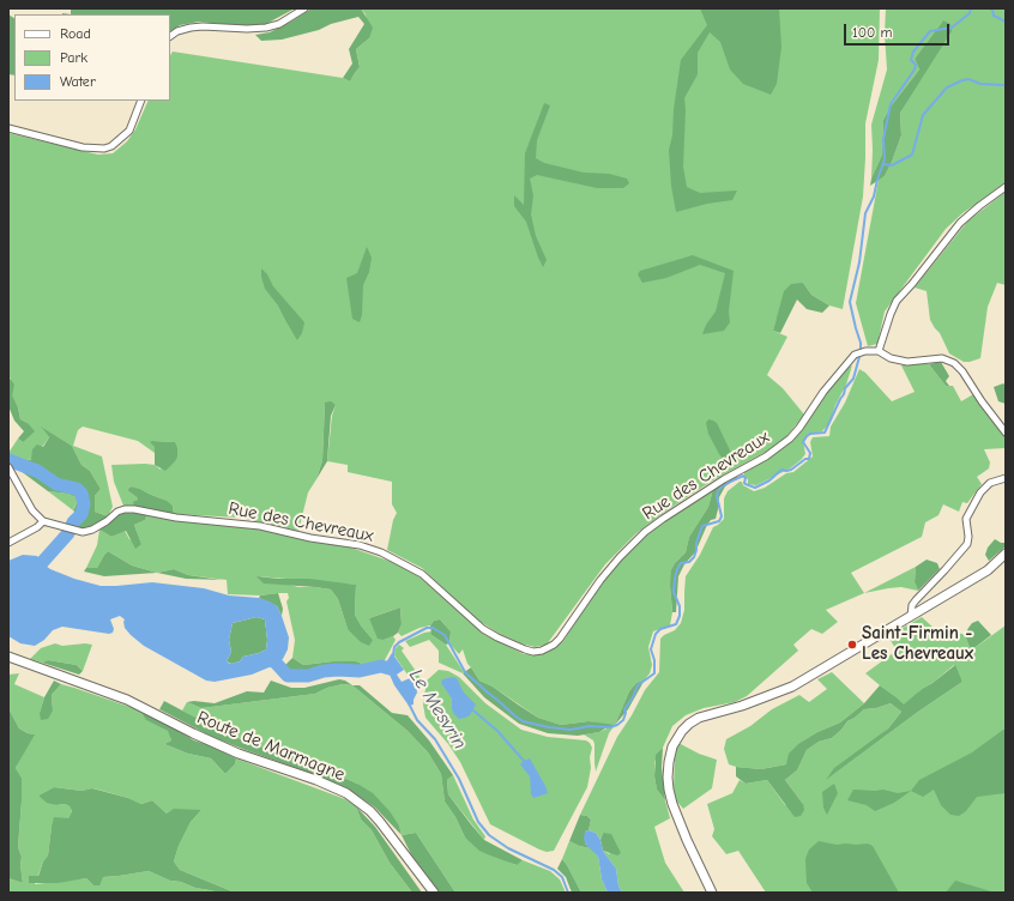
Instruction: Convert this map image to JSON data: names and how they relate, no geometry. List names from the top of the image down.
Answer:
{
  "streets": {
    "main road": ["Route de Marmagne"],
    "street": ["Rue des Chevreaux"]
  },
  "water": ["Le Mesvrin"],
  "places": ["Saint-Firmin - Les Chevreaux"],
  "legend": ["Road", "Park", "Water"],
  "scale_bar": "100 m"
}
